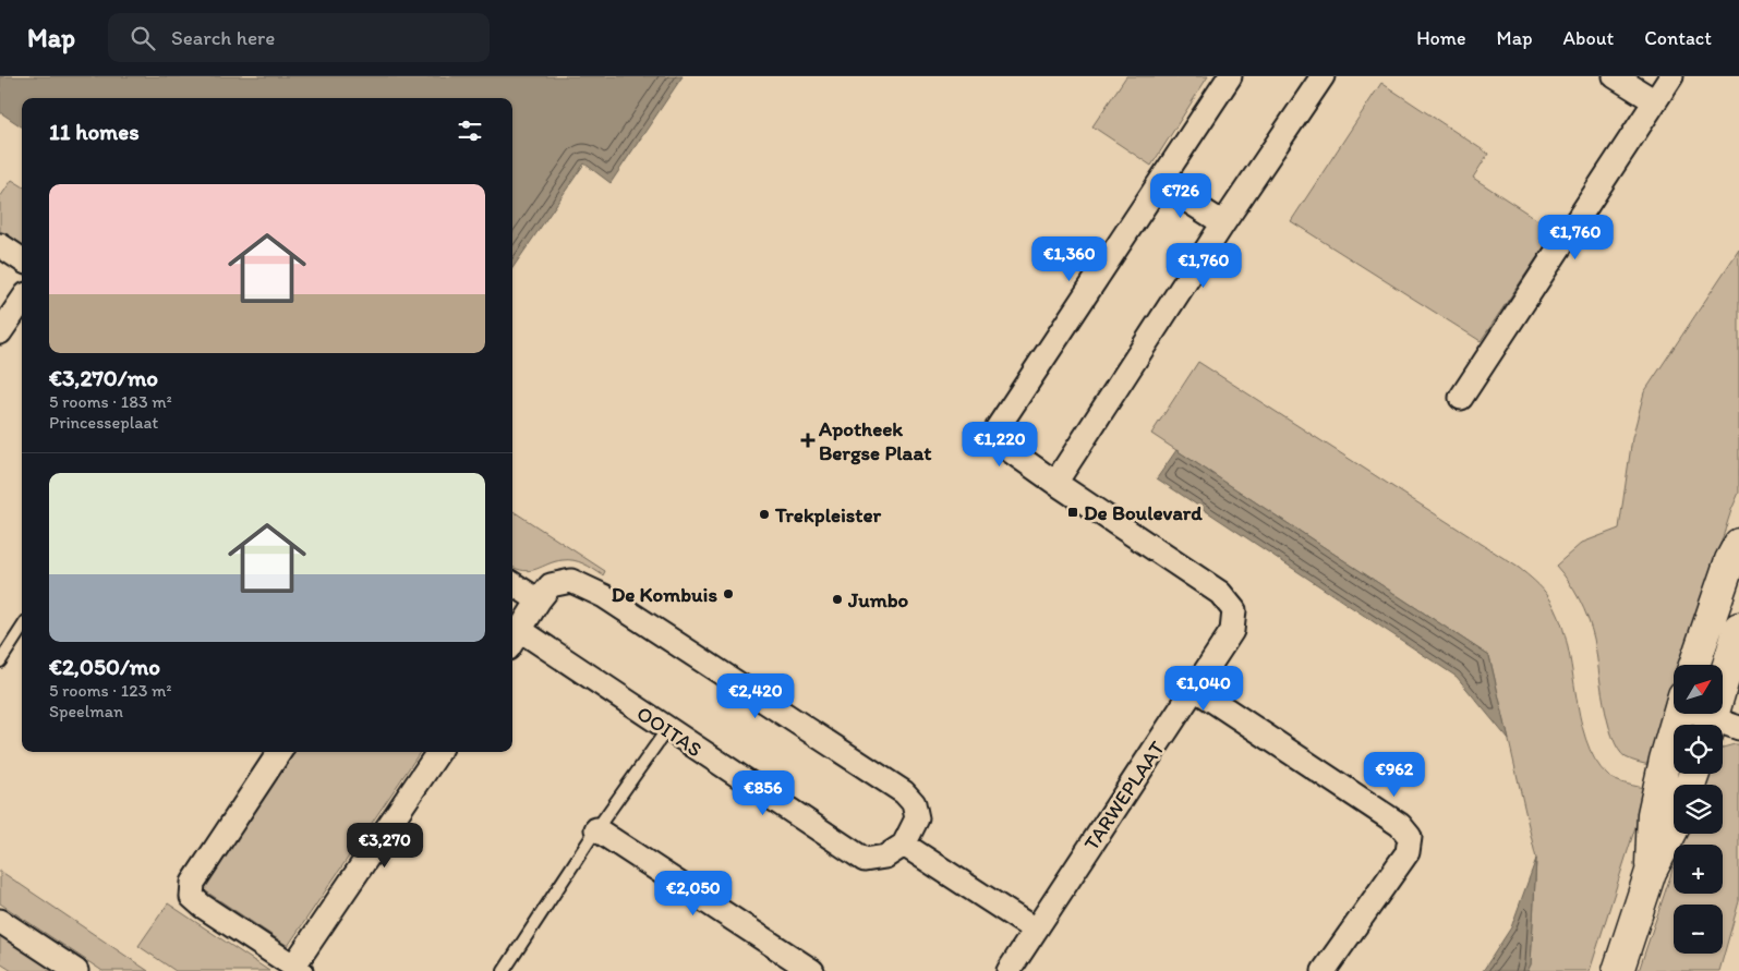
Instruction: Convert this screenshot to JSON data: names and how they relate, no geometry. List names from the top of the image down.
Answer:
{
  "streets": {
    "street": ["OOITAS", "TARWEPLAAT"]
  },
  "places": {
    "health": ["Apotheek Bergse Plaat"],
    "transit": ["De Boulevard"],
    "other": ["Trekpleister", "De Kombuis", "Jumbo"]
  },
  "north": "top right",
  "page": {
    "header": "Map",
    "search": "Search here",
    "nav": [
      "Home",
      "Map",
      "About",
      "Contact"
    ],
    "heading": "11 homes",
    "list": [
      {
        "name": "€3,270/mo",
        "note": "5 rooms · 183 m² · Princesseplaat"
      },
      {
        "name": "€2,050/mo",
        "note": "5 rooms · 123 m² · Speelman"
      }
    ],
    "price": [
      "€726",
      "€1,760",
      "€1,360",
      "€1,760",
      "€1,220",
      "€1,040",
      "€2,420",
      "€962",
      "€856",
      "€3,270",
      "€2,050"
    ],
    "map_buttons": ["+", "−"]
  }
}
